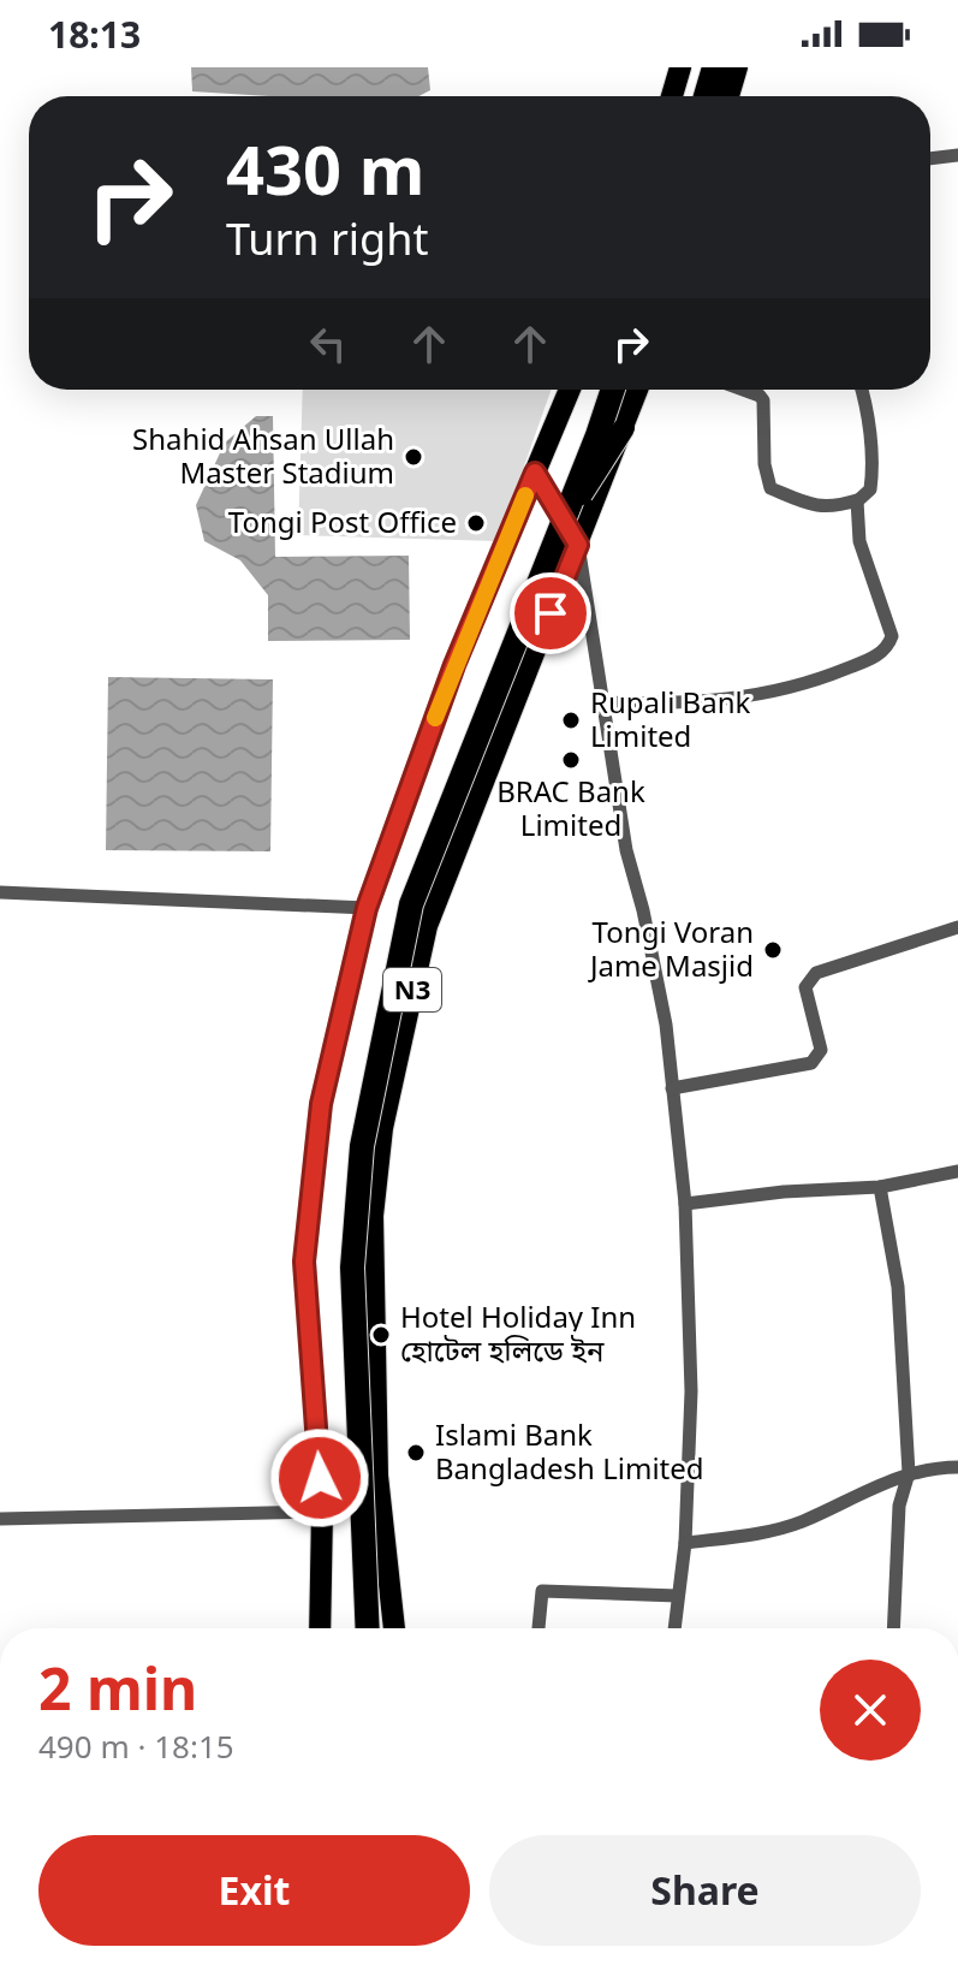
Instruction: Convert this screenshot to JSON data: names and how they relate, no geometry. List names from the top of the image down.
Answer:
{
  "streets": {
    "highway": ["N3"]
  },
  "places": [
    "Shahid Ahsan Ullah Master Stadium",
    "Tongi Post Office",
    "Rupali Bank Limited",
    "BRAC Bank Limited",
    "Tongi Voran Jame Masjid",
    "Hotel Holiday Inn হোটেল হলিডে ইন",
    "Islami Bank Bangladesh Limited"
  ],
  "page": {
    "status": "18:13",
    "turn": ["430 m", "Turn right"],
    "heading": ["2 min", "490 m · 18:15"],
    "buttons": ["Exit", "Share"]
  }
}
